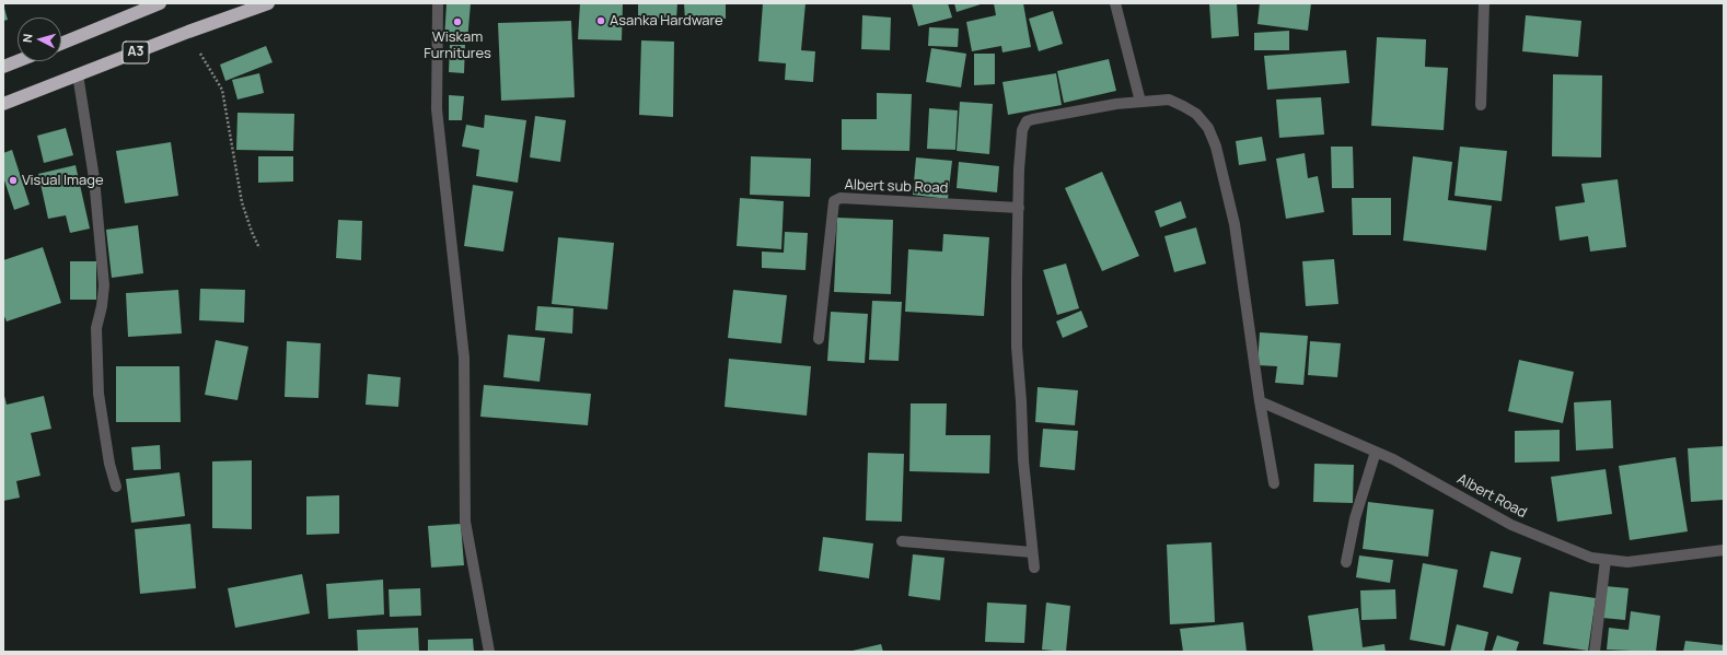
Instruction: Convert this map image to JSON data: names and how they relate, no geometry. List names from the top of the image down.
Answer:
{
  "streets": {
    "highway": ["A3"],
    "street": ["Albert sub Road", "Albert Road"]
  },
  "places": ["Asanka Hardware", "Wiskam Furnitures", "Visual Image"],
  "north": "left"
}
